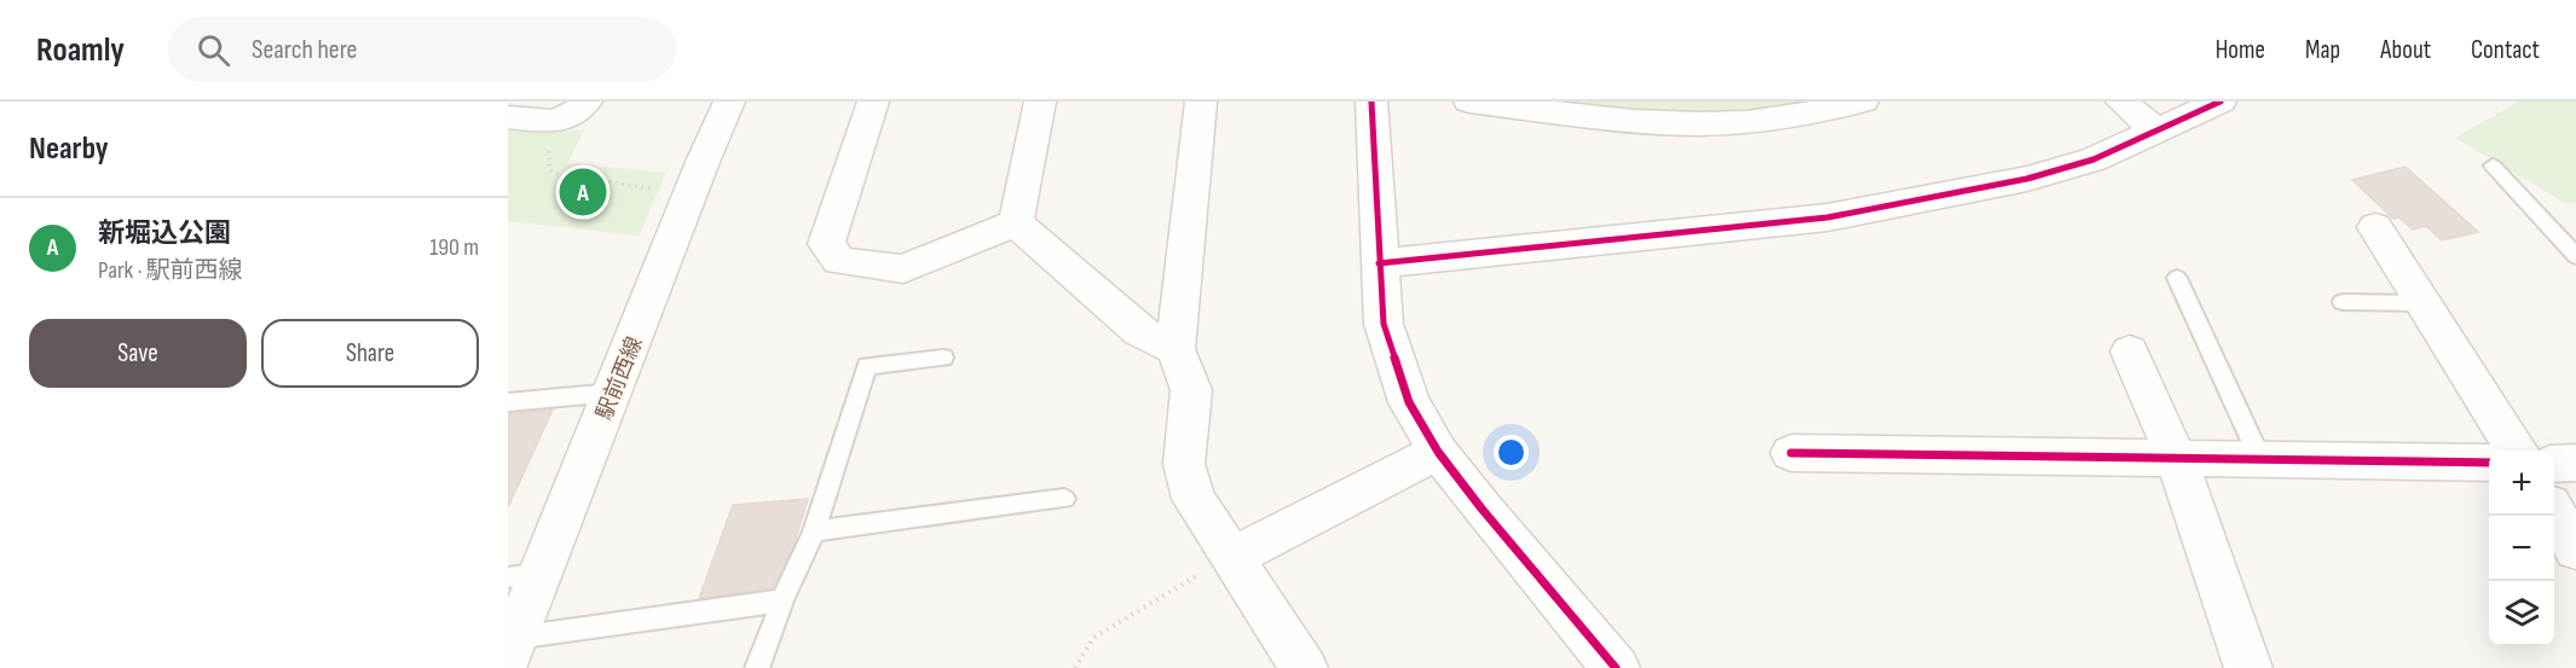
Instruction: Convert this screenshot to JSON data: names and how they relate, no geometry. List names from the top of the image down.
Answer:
{
  "streets": {
    "street": ["駅前西線"]
  },
  "page": {
    "header": "Roamly",
    "search": "Search here",
    "nav": [
      "Home",
      "Map",
      "About",
      "Contact"
    ],
    "heading": "Nearby",
    "pins": "A",
    "list": [
      {
        "mark": "A",
        "name": "新堀込公園",
        "note": "Park · 駅前西線",
        "value": "190 m"
      }
    ],
    "buttons": ["Save", "Share"],
    "map_buttons": ["+", "−"]
  }
}
